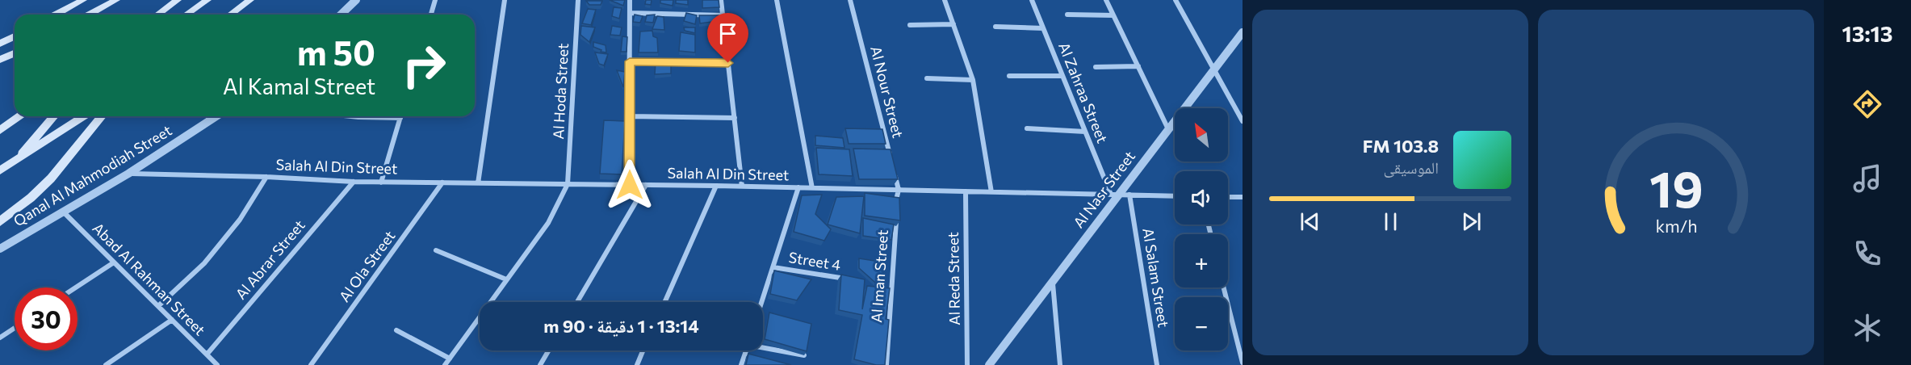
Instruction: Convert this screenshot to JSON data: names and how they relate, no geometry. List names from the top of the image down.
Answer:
{
  "streets": {
    "street": [
      "Al Hoda Street",
      "Al Nour Street",
      "Al Zahraa Street",
      "Salah Al Din Street",
      "Qanal Al Mahmodiah Street",
      "Al Nasr Street",
      "Al Abrar Street",
      "Street 4",
      "Al Ola Street",
      "Al Iman Street",
      "Al Salam Street",
      "Al Reda Street",
      "Abad Al Rahman Street"
    ]
  },
  "crossings": [
    ["Al Hoda Street", "Salah Al Din Street"],
    ["Al Zahraa Street", "Salah Al Din Street"],
    ["Al Zahraa Street", "Al Nasr Street"],
    ["Salah Al Din Street", "Qanal Al Mahmodiah Street"],
    ["Salah Al Din Street", "Al Nasr Street"],
    ["Salah Al Din Street", "Al Abrar Street"],
    ["Salah Al Din Street", "Al Ola Street"],
    ["Salah Al Din Street", "Al Iman Street"],
    ["Salah Al Din Street", "Al Salam Street"],
    ["Salah Al Din Street", "Al Reda Street"],
    ["Qanal Al Mahmodiah Street", "Abad Al Rahman Street"],
    ["Al Abrar Street", "Abad Al Rahman Street"]
  ],
  "north": "top left",
  "page": {
    "tabs": "13:13",
    "turn": ["50 m", "Al Kamal Street"],
    "map_buttons": ["+", "−"],
    "song": ["103.8 FM", "الموسيقى"],
    "limit": "30",
    "trip": "13:14 · 1 دقيقة · 90 m",
    "gauge": ["19", "km/h"]
  }
}
